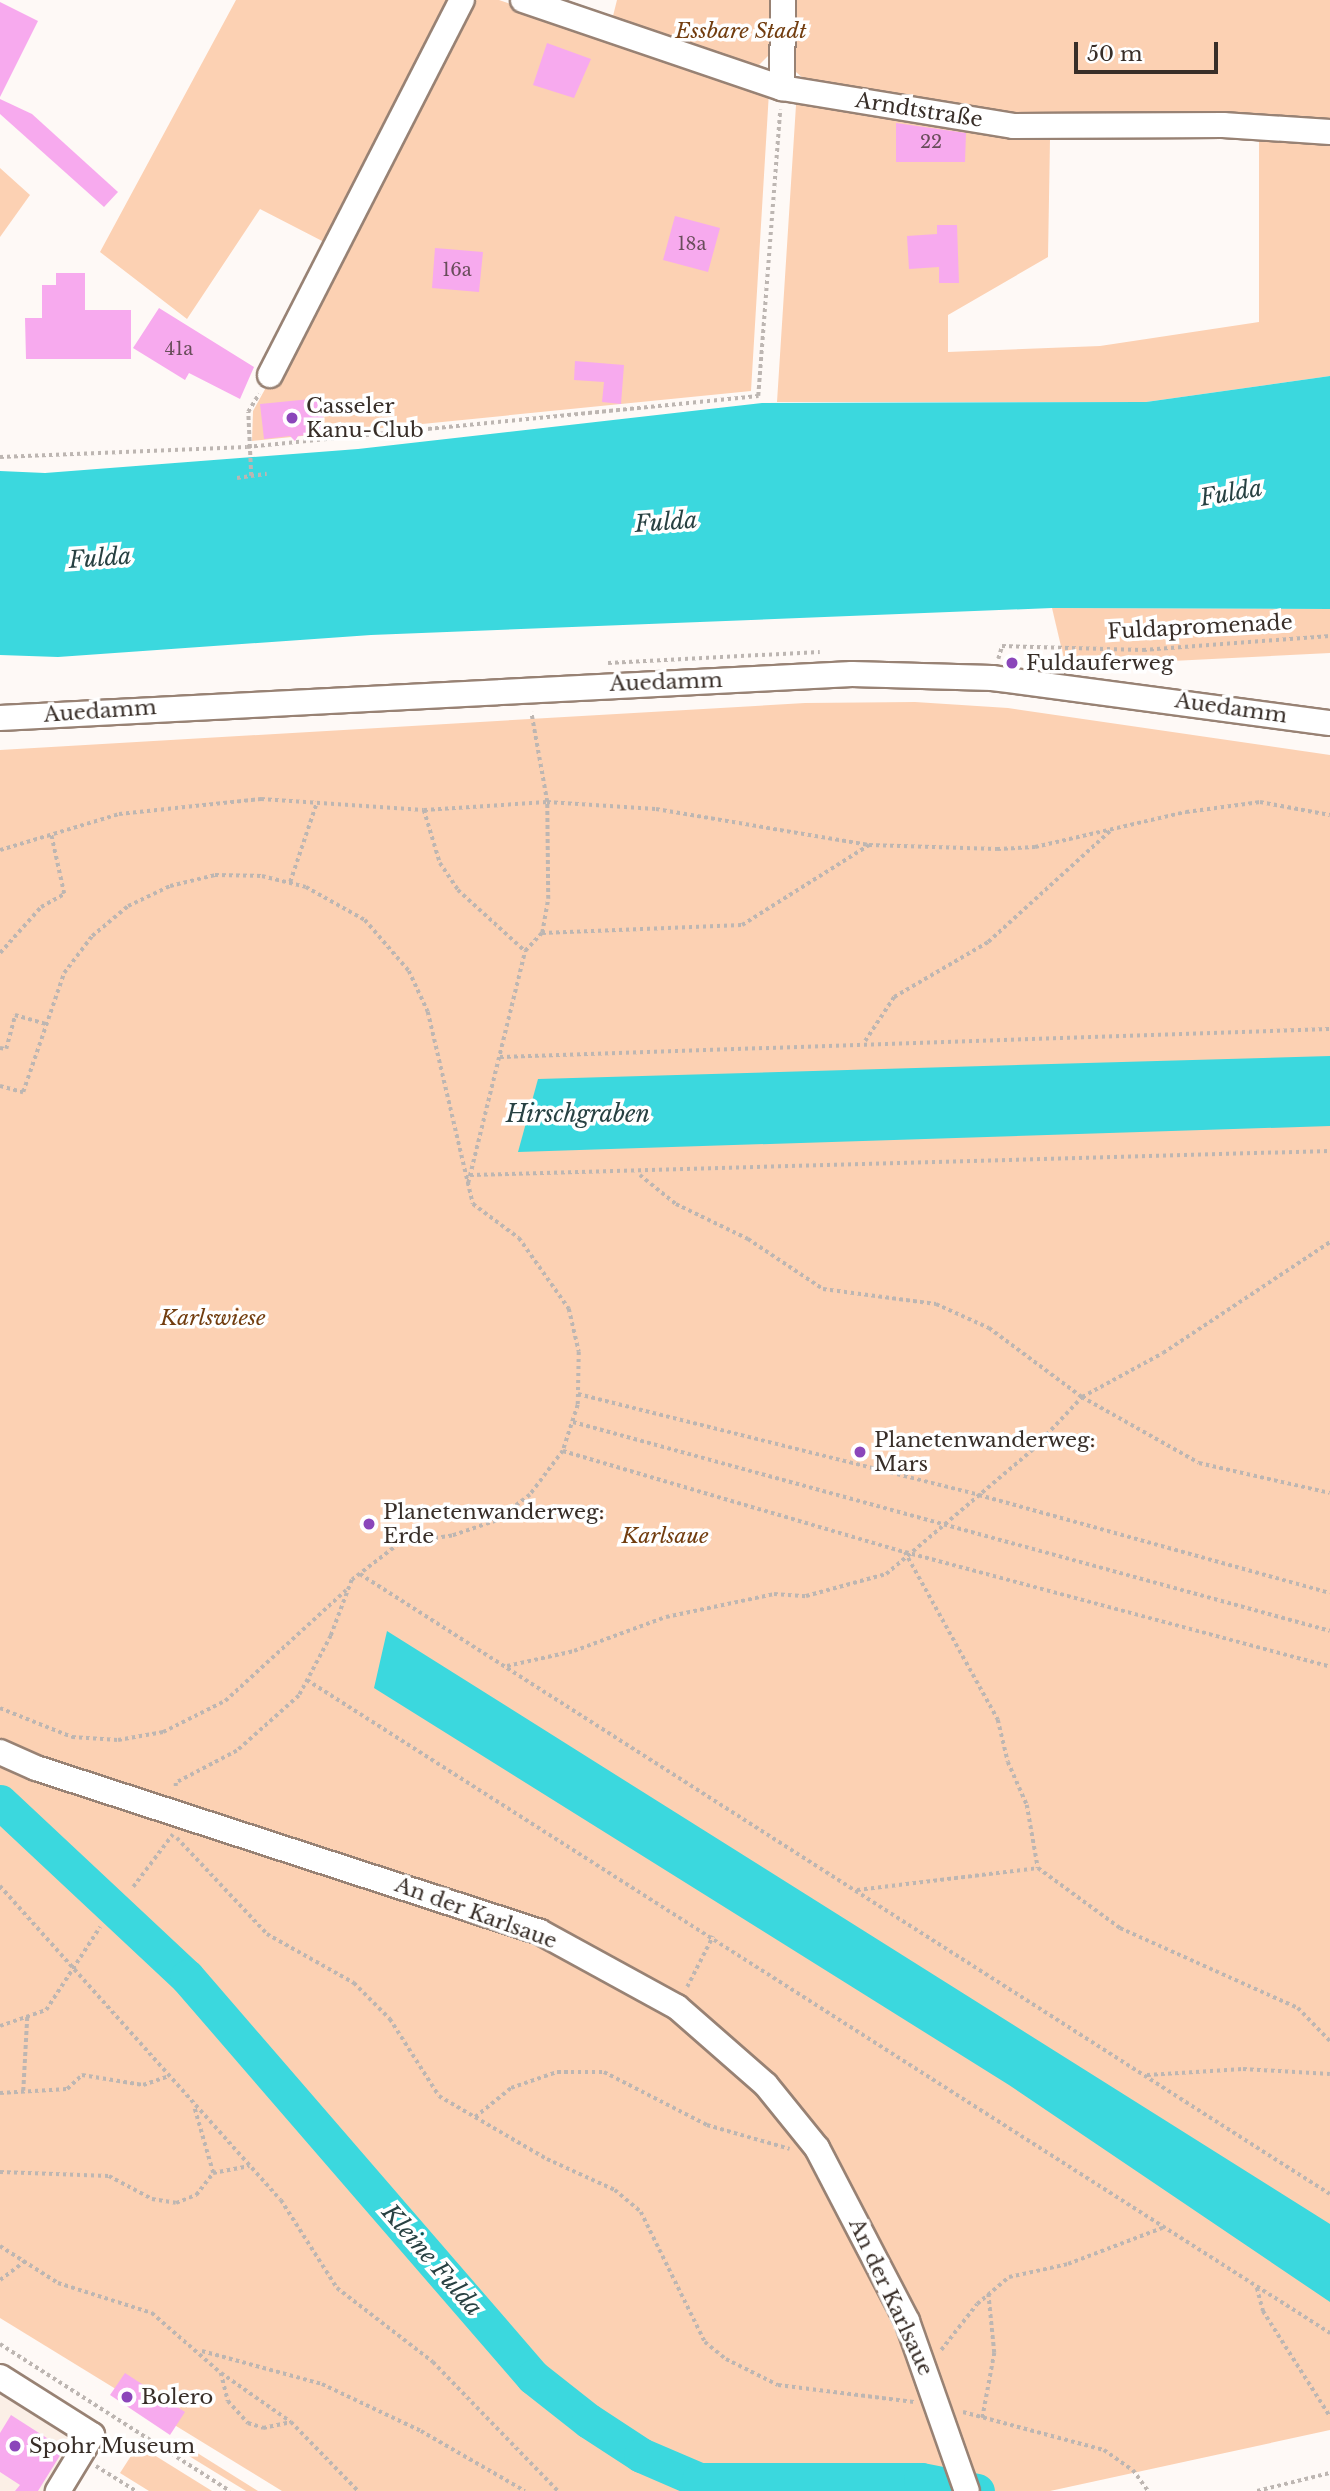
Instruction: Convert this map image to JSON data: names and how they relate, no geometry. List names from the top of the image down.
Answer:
{
  "streets": {
    "street": ["Arndtstraße", "Auedamm", "An der Karlsaue"],
    "path": ["Fuldapromenade"]
  },
  "water": ["Fulda", "Hirschgraben", "Kleine Fulda"],
  "parks": ["Essbare Stadt", "Karlswiese", "Karlsaue"],
  "places": [
    "Casseler Kanu-Club",
    "Fuldauferweg",
    "Planetenwanderweg: Mars",
    "Planetenwanderweg: Erde",
    "Bolero",
    "Spohr Museum"
  ],
  "house_numbers": [
    "22",
    "18a",
    "16a",
    "41a"
  ],
  "scale_bar": "50 m"
}
